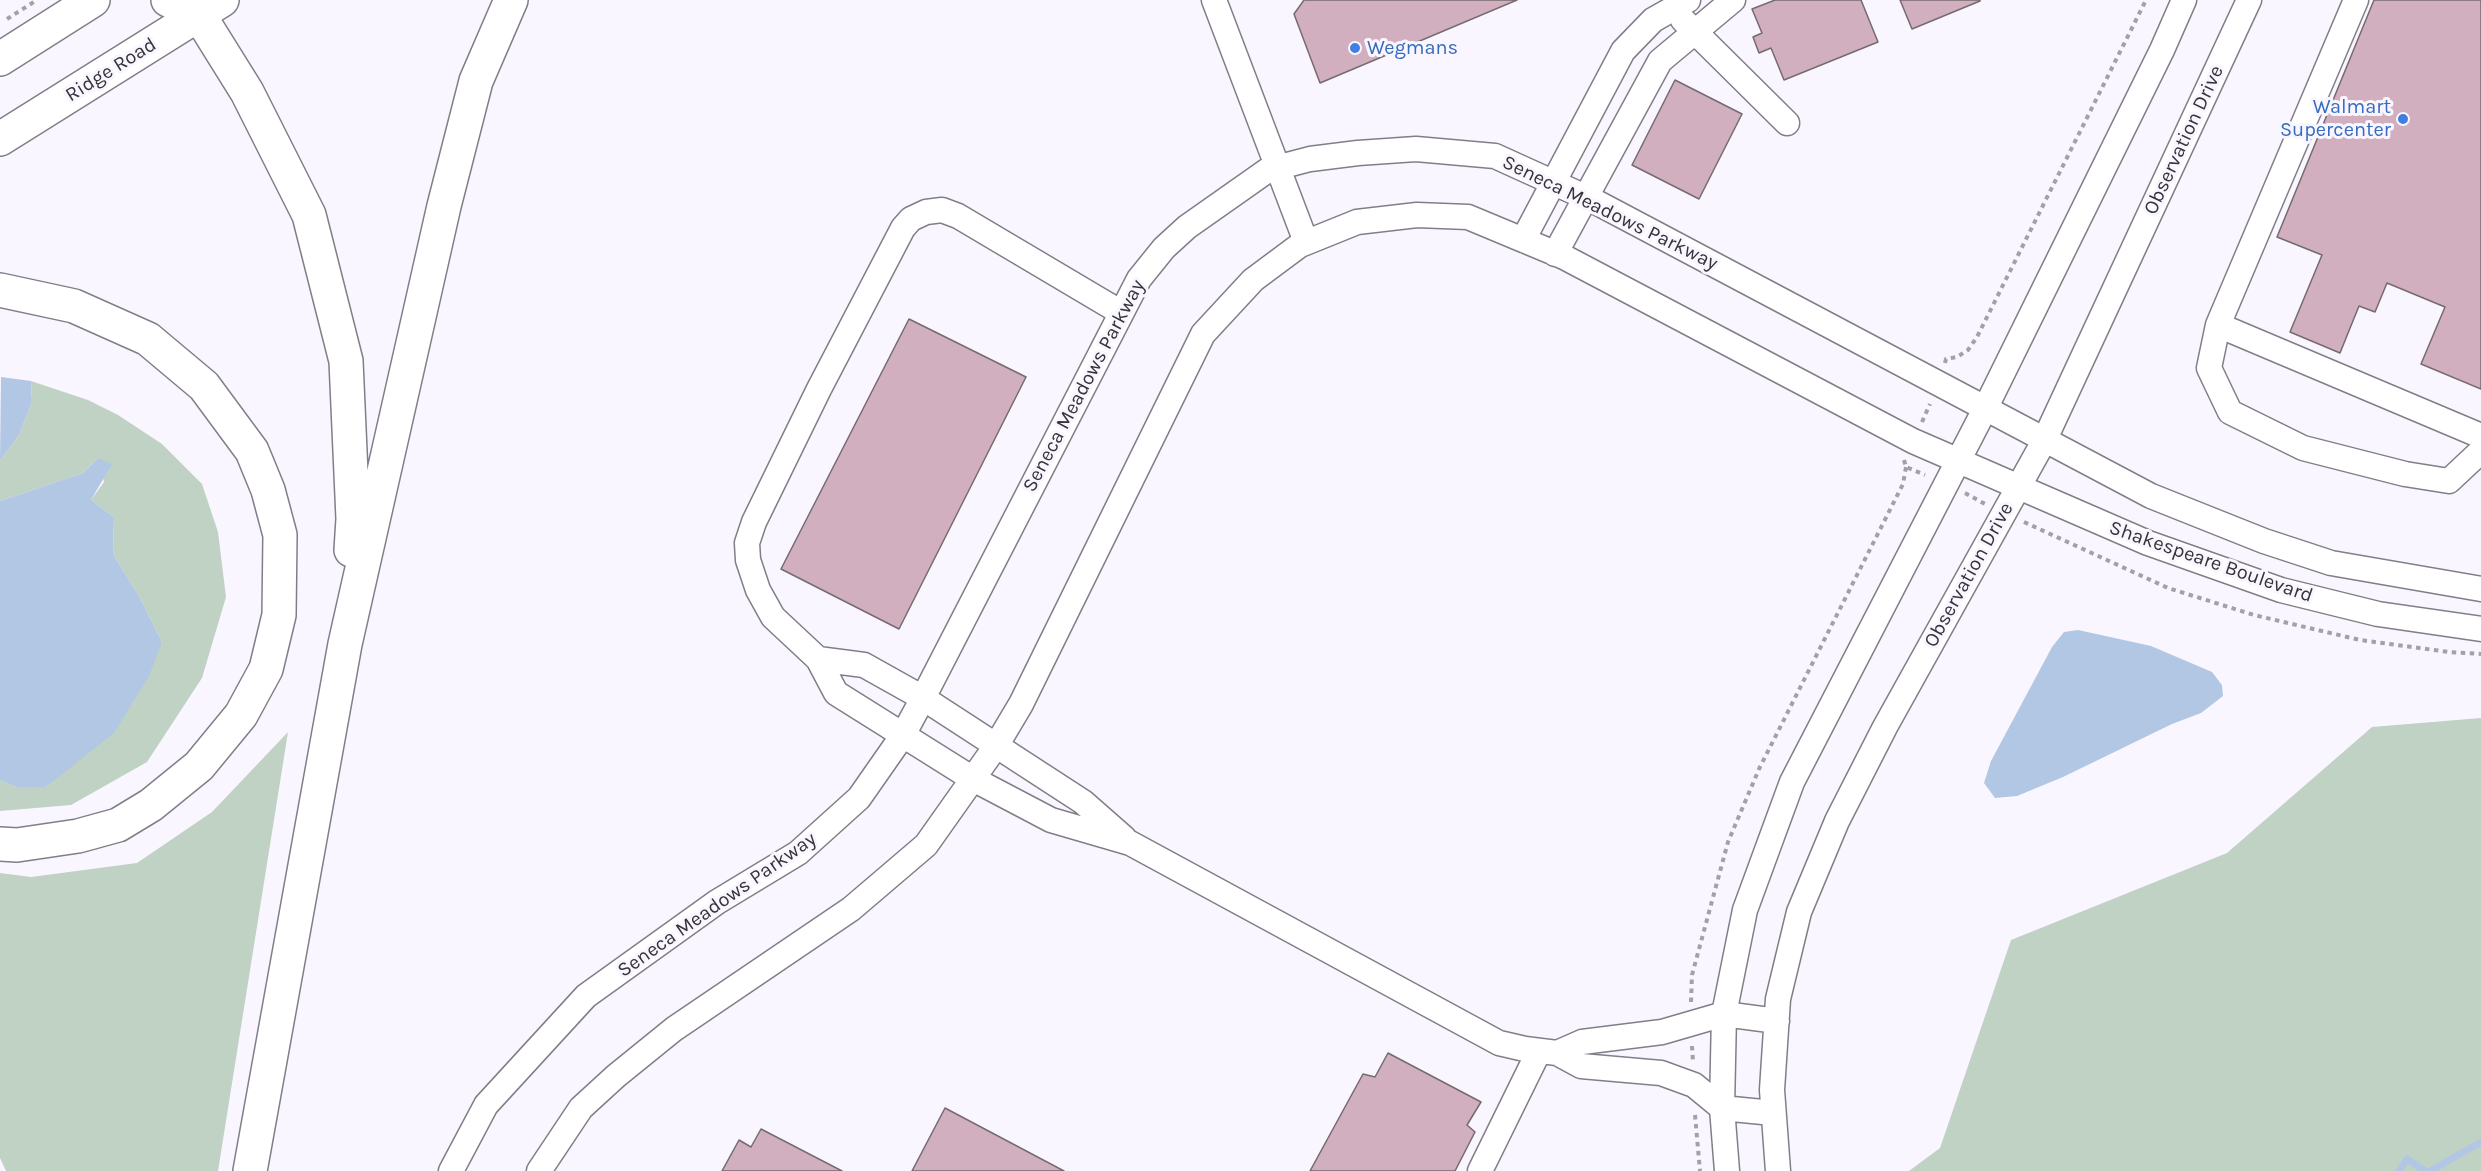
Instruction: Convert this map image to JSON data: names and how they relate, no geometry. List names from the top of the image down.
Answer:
{
  "streets": {
    "highway": ["Ridge Road"],
    "street": ["Observation Drive", "Seneca Meadows Parkway", "Shakespeare Boulevard"]
  },
  "crossings": [
    ["Observation Drive", "Seneca Meadows Parkway"],
    ["Observation Drive", "Shakespeare Boulevard"],
    ["Seneca Meadows Parkway", "Shakespeare Boulevard"]
  ],
  "places": ["Wegmans", "Walmart Supercenter"]
}
